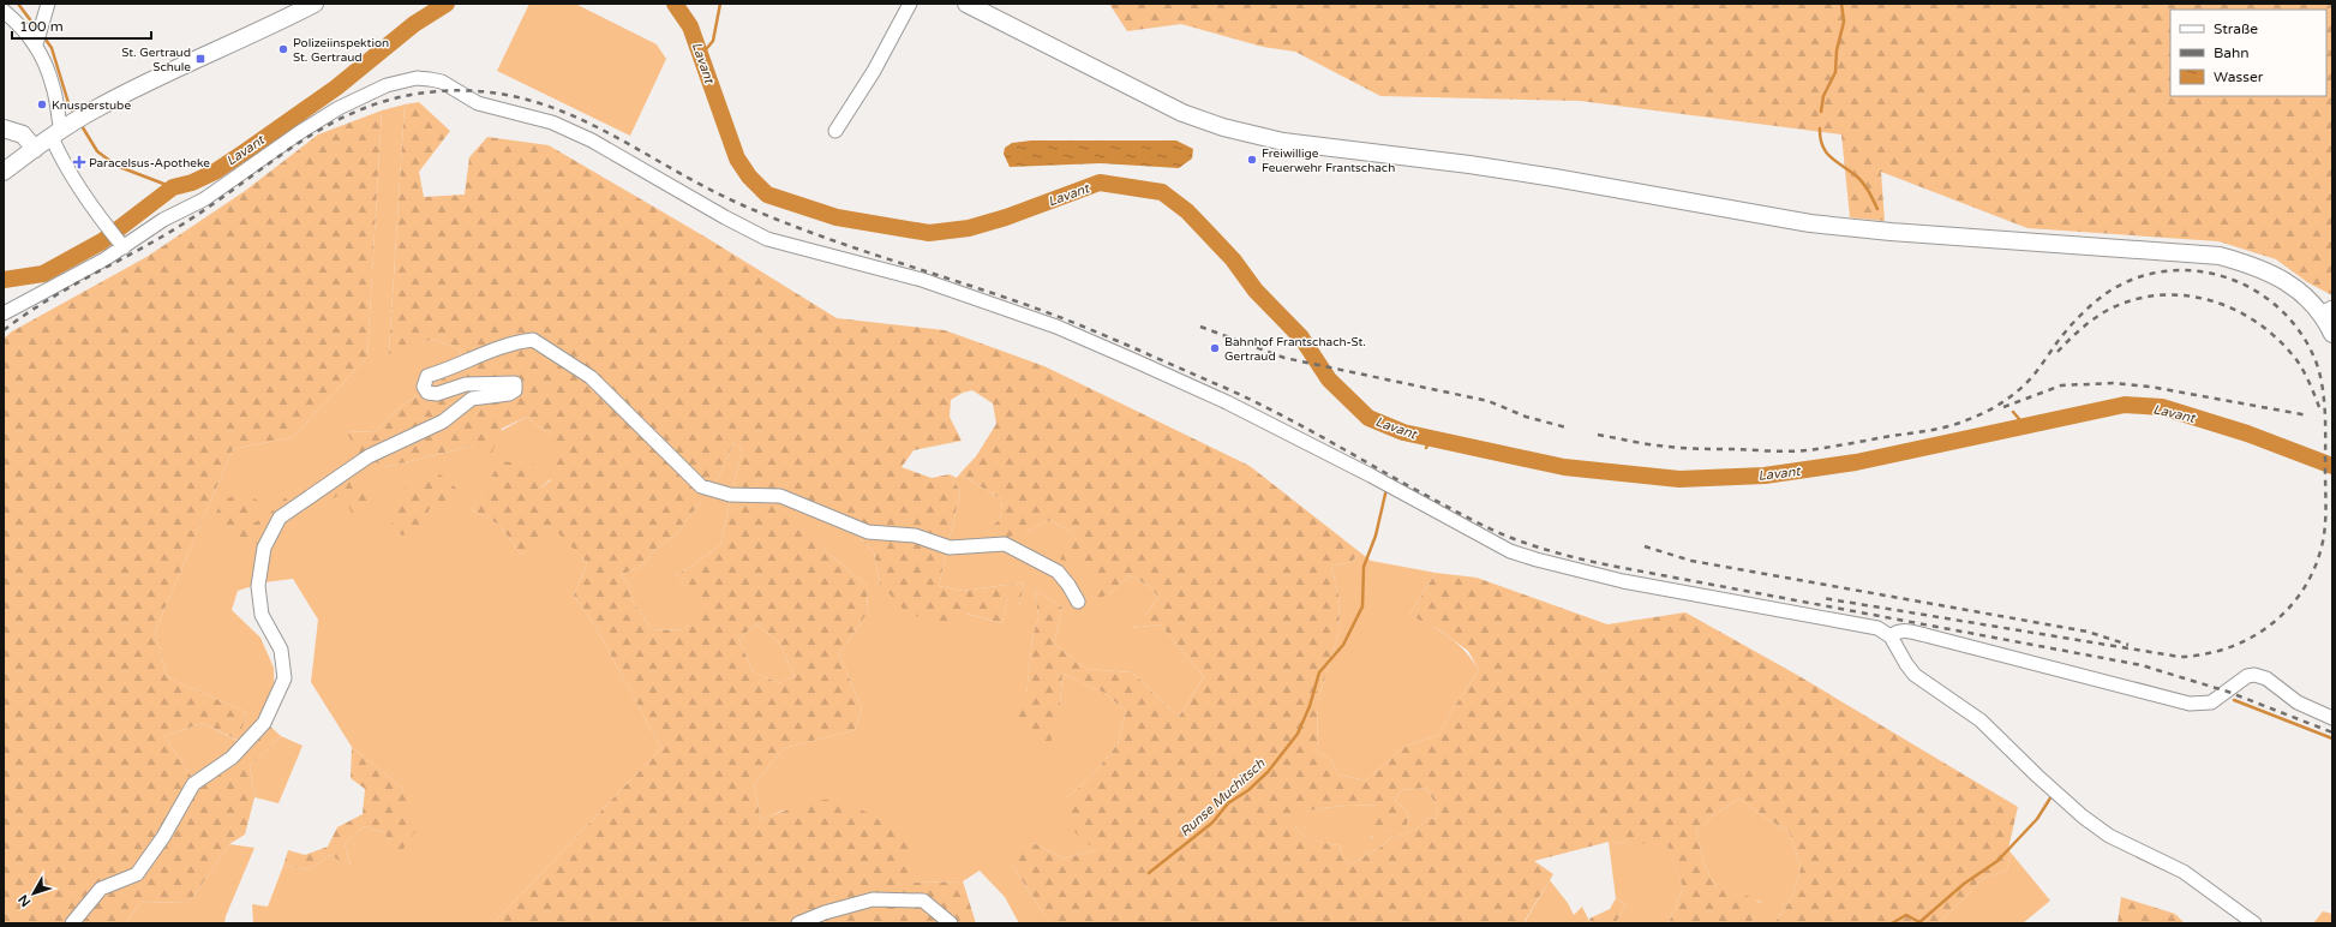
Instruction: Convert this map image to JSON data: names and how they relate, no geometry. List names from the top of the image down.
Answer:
{
  "water": ["Lavant", "Runse Muchitsch"],
  "places": {
    "other": [
      "Polizeiinspektion St. Gertraud",
      "Knusperstube",
      "Freiwillige Feuerwehr Frantschach",
      "Bahnhof Frantschach-St. Gertraud"
    ],
    "transit": ["St. Gertraud Schule"],
    "health": ["Paracelsus-Apotheke"]
  },
  "legend": ["Straße", "Bahn", "Wasser"],
  "scale_bar": "100 m",
  "north": "bottom left"
}
